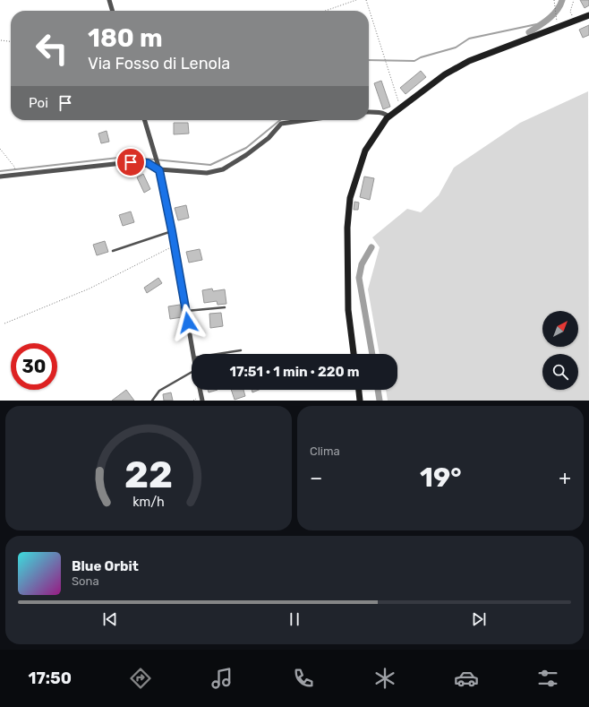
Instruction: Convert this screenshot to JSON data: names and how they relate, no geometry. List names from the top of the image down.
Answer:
{
  "north": "top right",
  "page": {
    "turn": ["180 m", "Via Fosso di Lenola"],
    "then": "Poi",
    "limit": "30",
    "trip": "17:51 · 1 min · 220 m",
    "tile": "Clima",
    "heat": ["−", "19°", "+"],
    "song": ["Blue Orbit", "Sona"],
    "tabs": "17:50",
    "gauge": ["22", "km/h"]
  }
}
